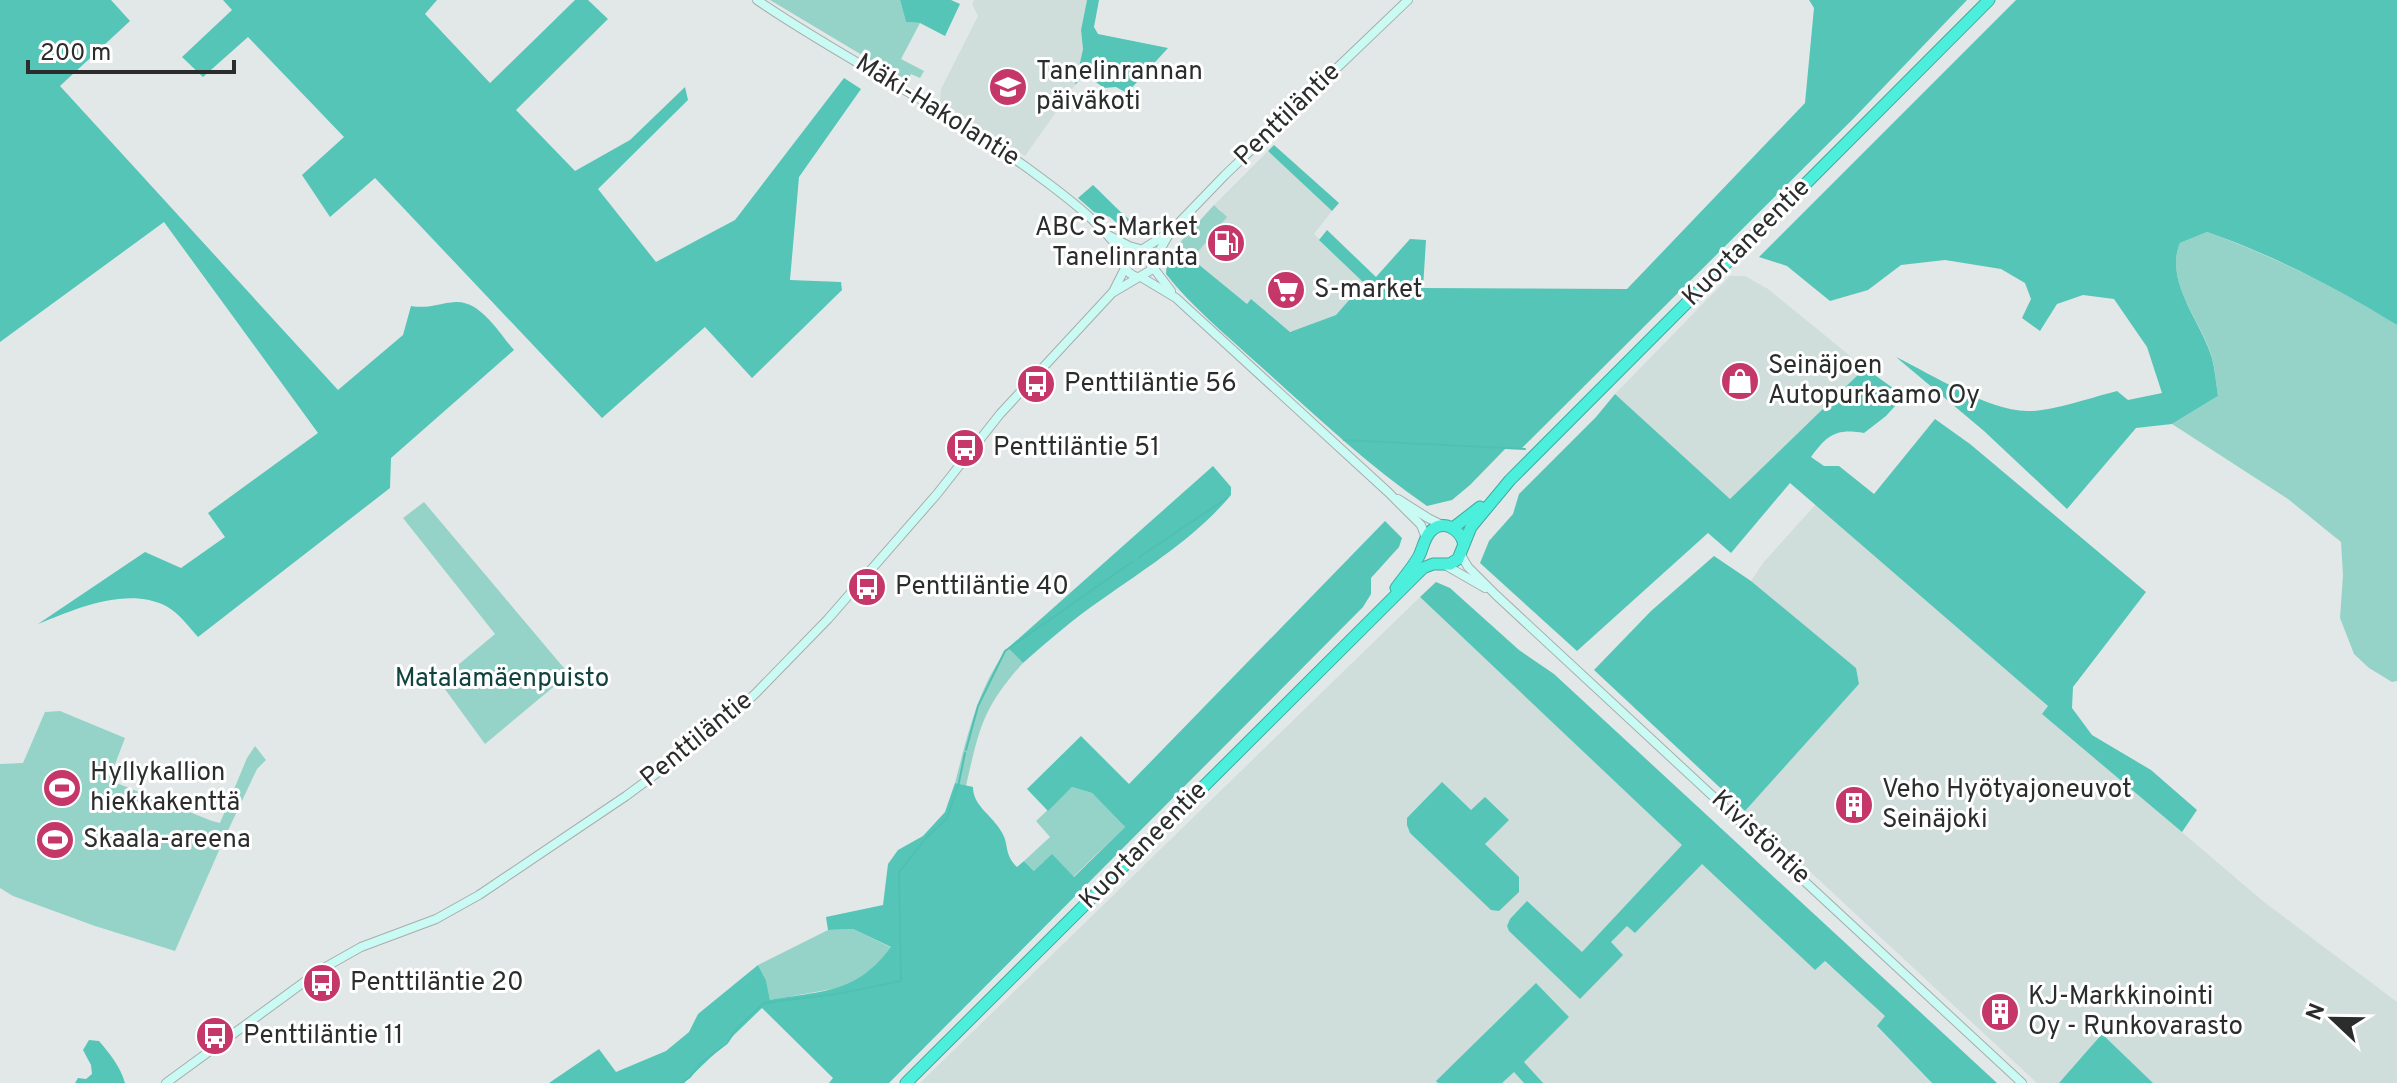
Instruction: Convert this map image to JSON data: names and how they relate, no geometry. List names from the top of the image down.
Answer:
{
  "streets": {
    "highway": ["Kuortaneentie"],
    "street": ["Mäki-Hakolantie", "Penttiläntie", "Kivistöntie"]
  },
  "crossings": [
    ["Mäki-Hakolantie", "Penttiläntie"],
    ["Kuortaneentie", "Kivistöntie"]
  ],
  "parks": ["Matalamäenpuisto"],
  "places": {
    "school or university": ["Tanelinrannan päiväkoti"],
    "fuel station": ["ABC S-Market Tanelinranta"],
    "supermarket": ["S-market"],
    "shop": ["Seinäjoen Autopurkaamo Oy"],
    "bus stop": [
      "Penttiläntie 56",
      "Penttiläntie 51",
      "Penttiläntie 40",
      "Penttiläntie 20",
      "Penttiläntie 11"
    ],
    "sports": ["Hyllykallion hiekkakenttä", "Skaala-areena"],
    "building": ["Veho Hyötyajoneuvot Seinäjoki", "KJ-Markkinointi Oy - Runkovarasto"]
  },
  "scale_bar": "200 m",
  "north": "left"
}
